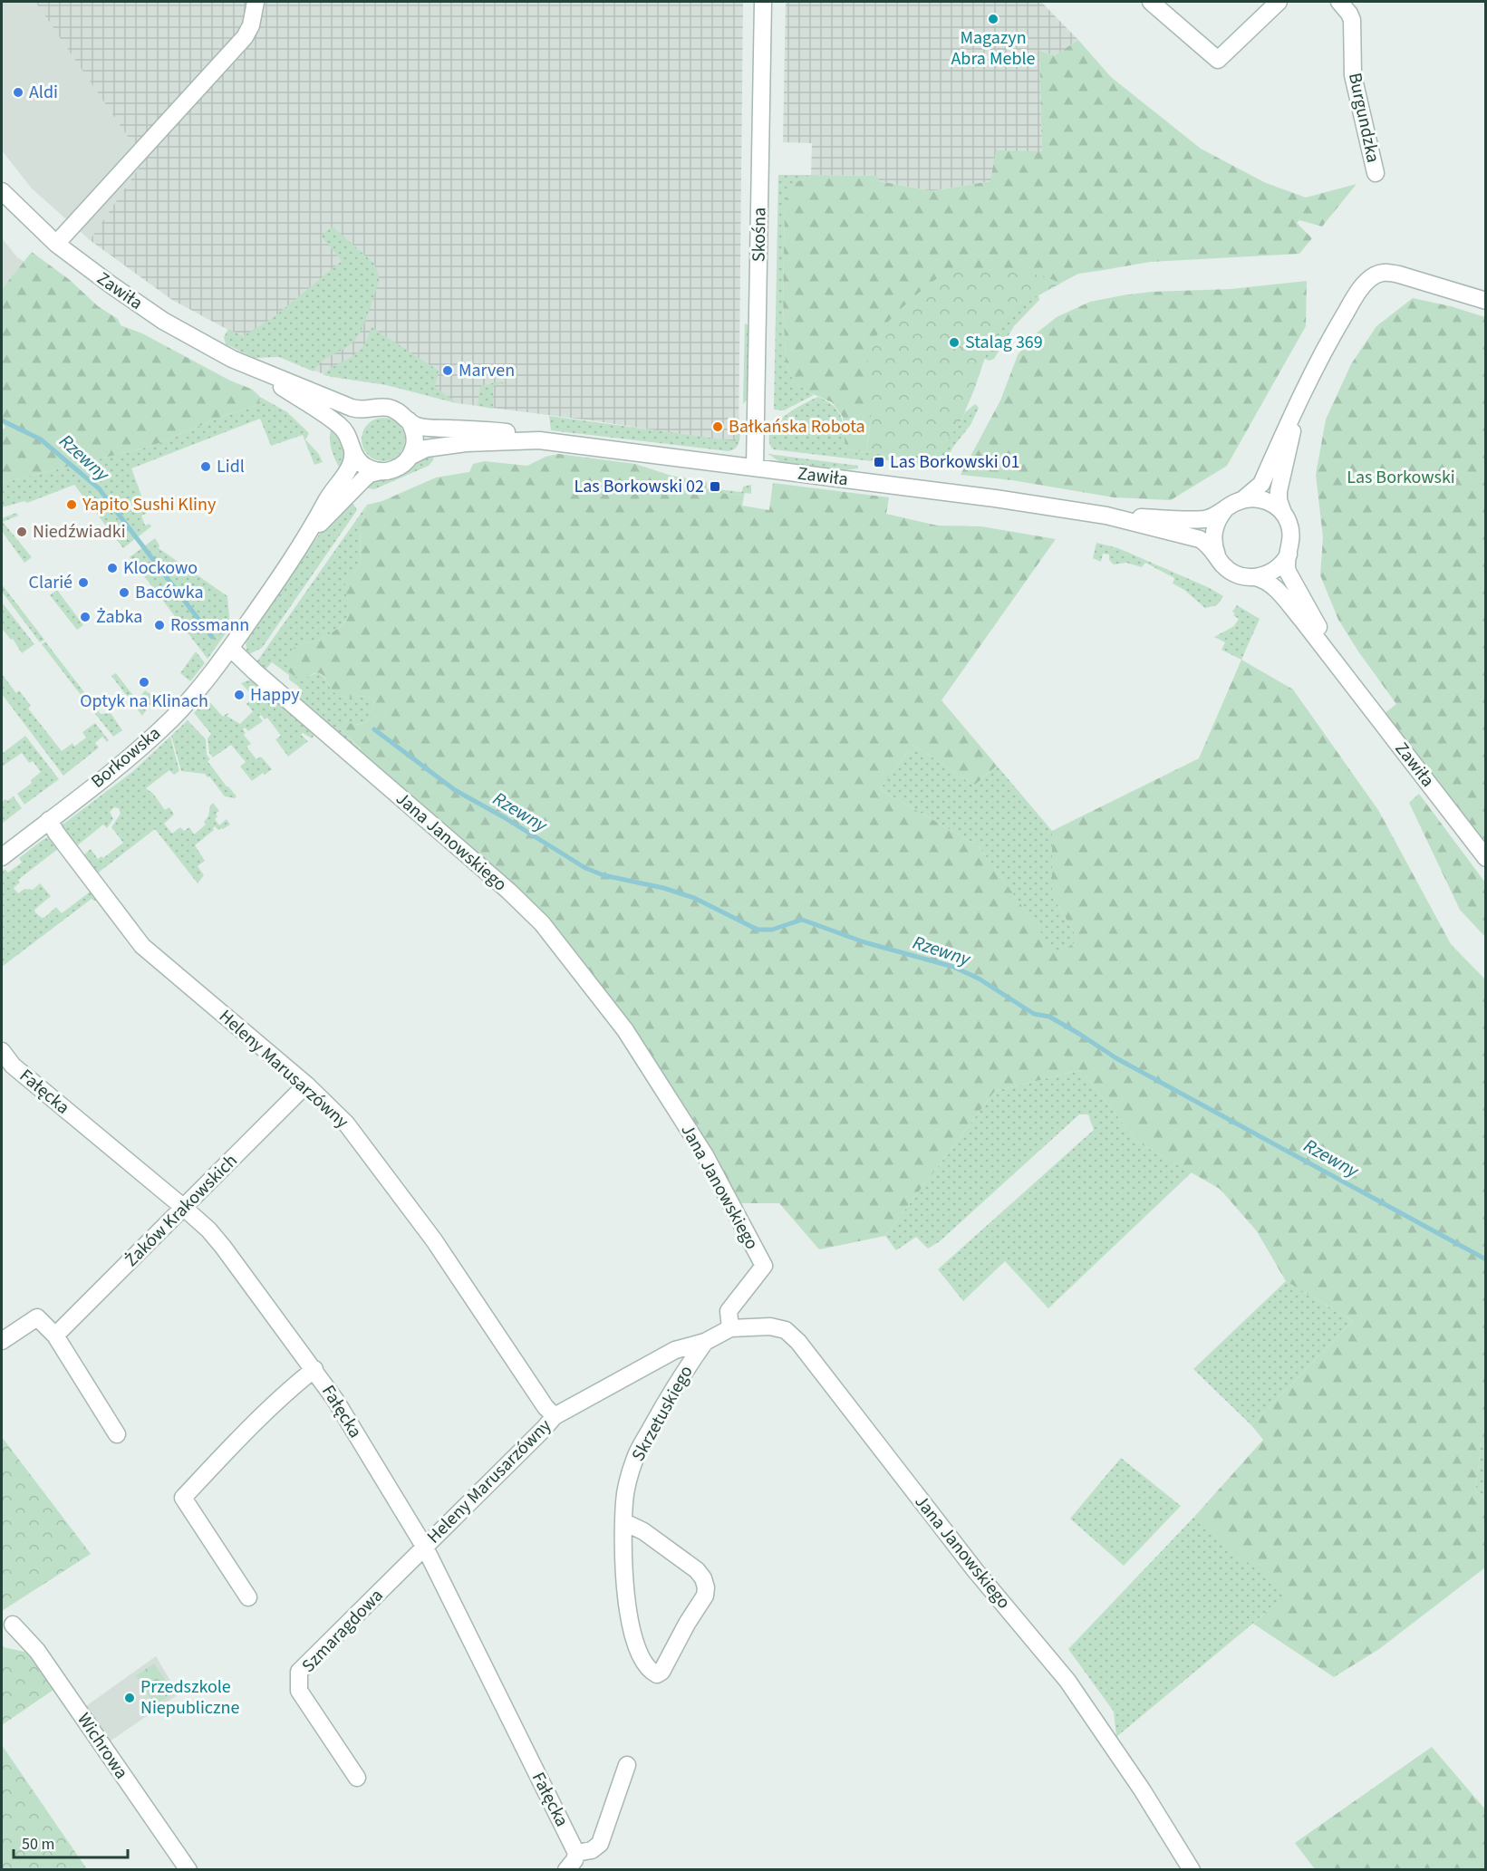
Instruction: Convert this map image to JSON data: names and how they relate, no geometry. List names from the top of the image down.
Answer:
{
  "streets": {
    "street": [
      "Burgundzka",
      "Skośna",
      "Zawiła",
      "Borkowska",
      "Jana Janowskiego",
      "Heleny Marusarzówny",
      "Fałęcka",
      "Żaków Krakowskich",
      "Skrzetuskiego",
      "Szmaragdowa",
      "Wichrowa"
    ]
  },
  "crossings": [
    ["Skośna", "Zawiła"],
    ["Zawiła", "Borkowska"],
    ["Borkowska", "Jana Janowskiego"],
    ["Borkowska", "Heleny Marusarzówny"],
    ["Jana Janowskiego", "Heleny Marusarzówny"],
    ["Heleny Marusarzówny", "Fałęcka"],
    ["Heleny Marusarzówny", "Żaków Krakowskich"],
    ["Heleny Marusarzówny", "Skrzetuskiego"],
    ["Heleny Marusarzówny", "Szmaragdowa"],
    ["Fałęcka", "Żaków Krakowskich"],
    ["Fałęcka", "Szmaragdowa"]
  ],
  "water": ["Rzewny"],
  "parks": ["Las Borkowski"],
  "places": {
    "other": [
      "Magazyn Abra Meble",
      "Aldi",
      "Stalag 369",
      "Marven",
      "Bałkańska Robota",
      "Lidl",
      "Yapito Sushi Kliny",
      "Niedźwiadki",
      "Klockowo",
      "Clarié",
      "Bacówka",
      "Żabka",
      "Rossmann",
      "Optyk na Klinach",
      "Happy",
      "Przedszkole Niepubliczne"
    ],
    "transit": ["Las Borkowski 01", "Las Borkowski 02"]
  },
  "scale_bar": "50 m"
}
